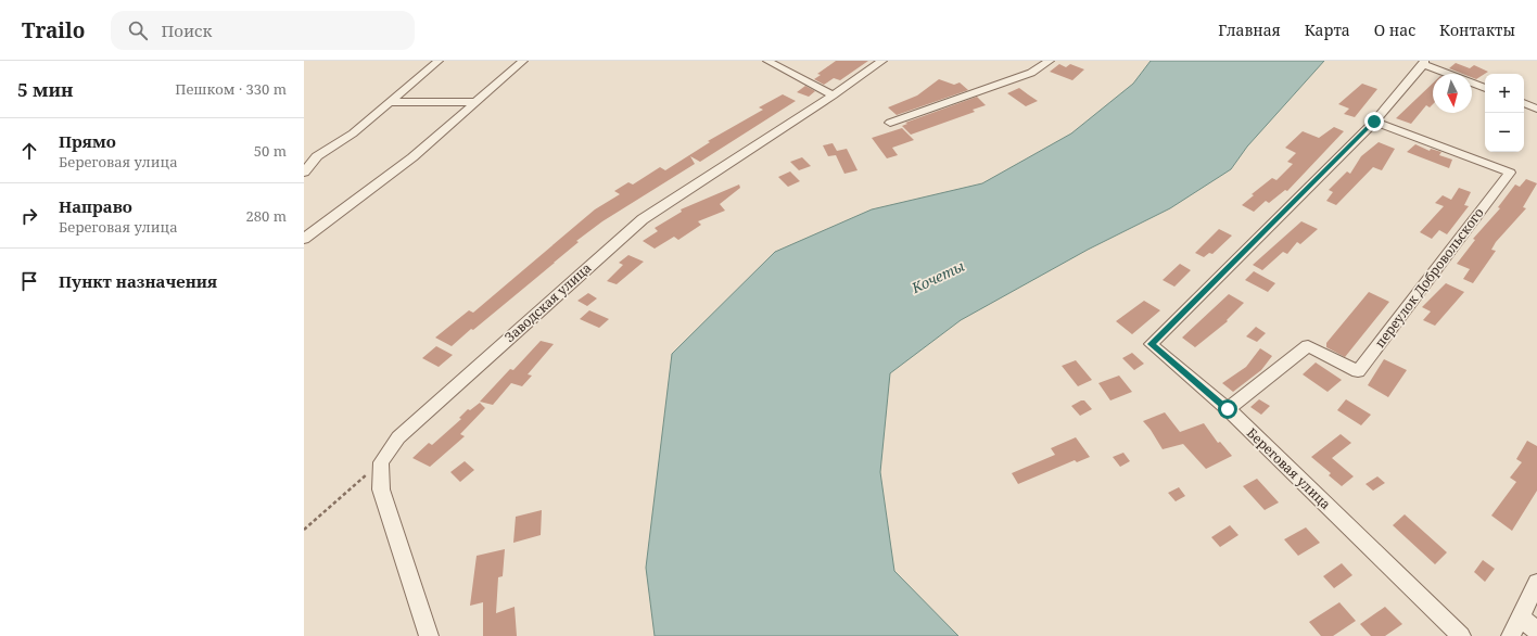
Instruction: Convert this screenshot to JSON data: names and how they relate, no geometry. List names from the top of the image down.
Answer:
{
  "streets": {
    "street": ["переулок Добровольского", "Заводская улица", "Береговая улица"]
  },
  "crossings": [
    ["переулок Добровольского", "Береговая улица"]
  ],
  "water": ["Кочеты"],
  "north": "bottom",
  "page": {
    "header": "Trailo",
    "search": "Поиск",
    "nav": [
      "Главная",
      "Карта",
      "О нас",
      "Контакты"
    ],
    "heading": ["5 мин", "Пешком · 330 m"],
    "map_buttons": ["+", "−"],
    "list": [
      ["Прямо", "Береговая улица", "50 m"],
      ["Направо", "Береговая улица", "280 m"],
      "Пункт назначения"
    ]
  }
}
